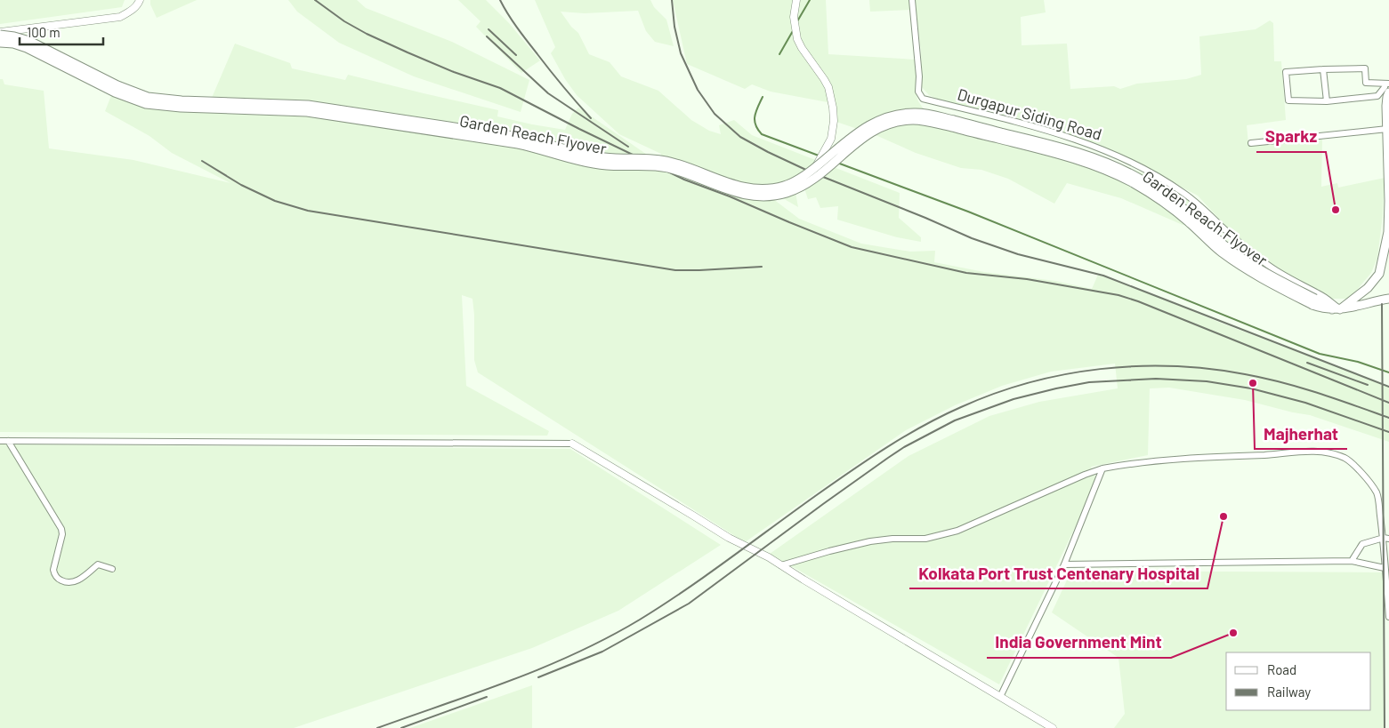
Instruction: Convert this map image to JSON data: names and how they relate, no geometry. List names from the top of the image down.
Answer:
{
  "streets": {
    "main road": ["Garden Reach Flyover"],
    "street": ["Durgapur Siding Road"]
  },
  "crossings": [
    ["Durgapur Siding Road", "Garden Reach Flyover"]
  ],
  "places": [
    "Sparkz",
    "Majherhat",
    "Kolkata Port Trust Centenary Hospital",
    "India Government Mint"
  ],
  "legend": ["Road", "Railway"],
  "scale_bar": "100 m"
}
